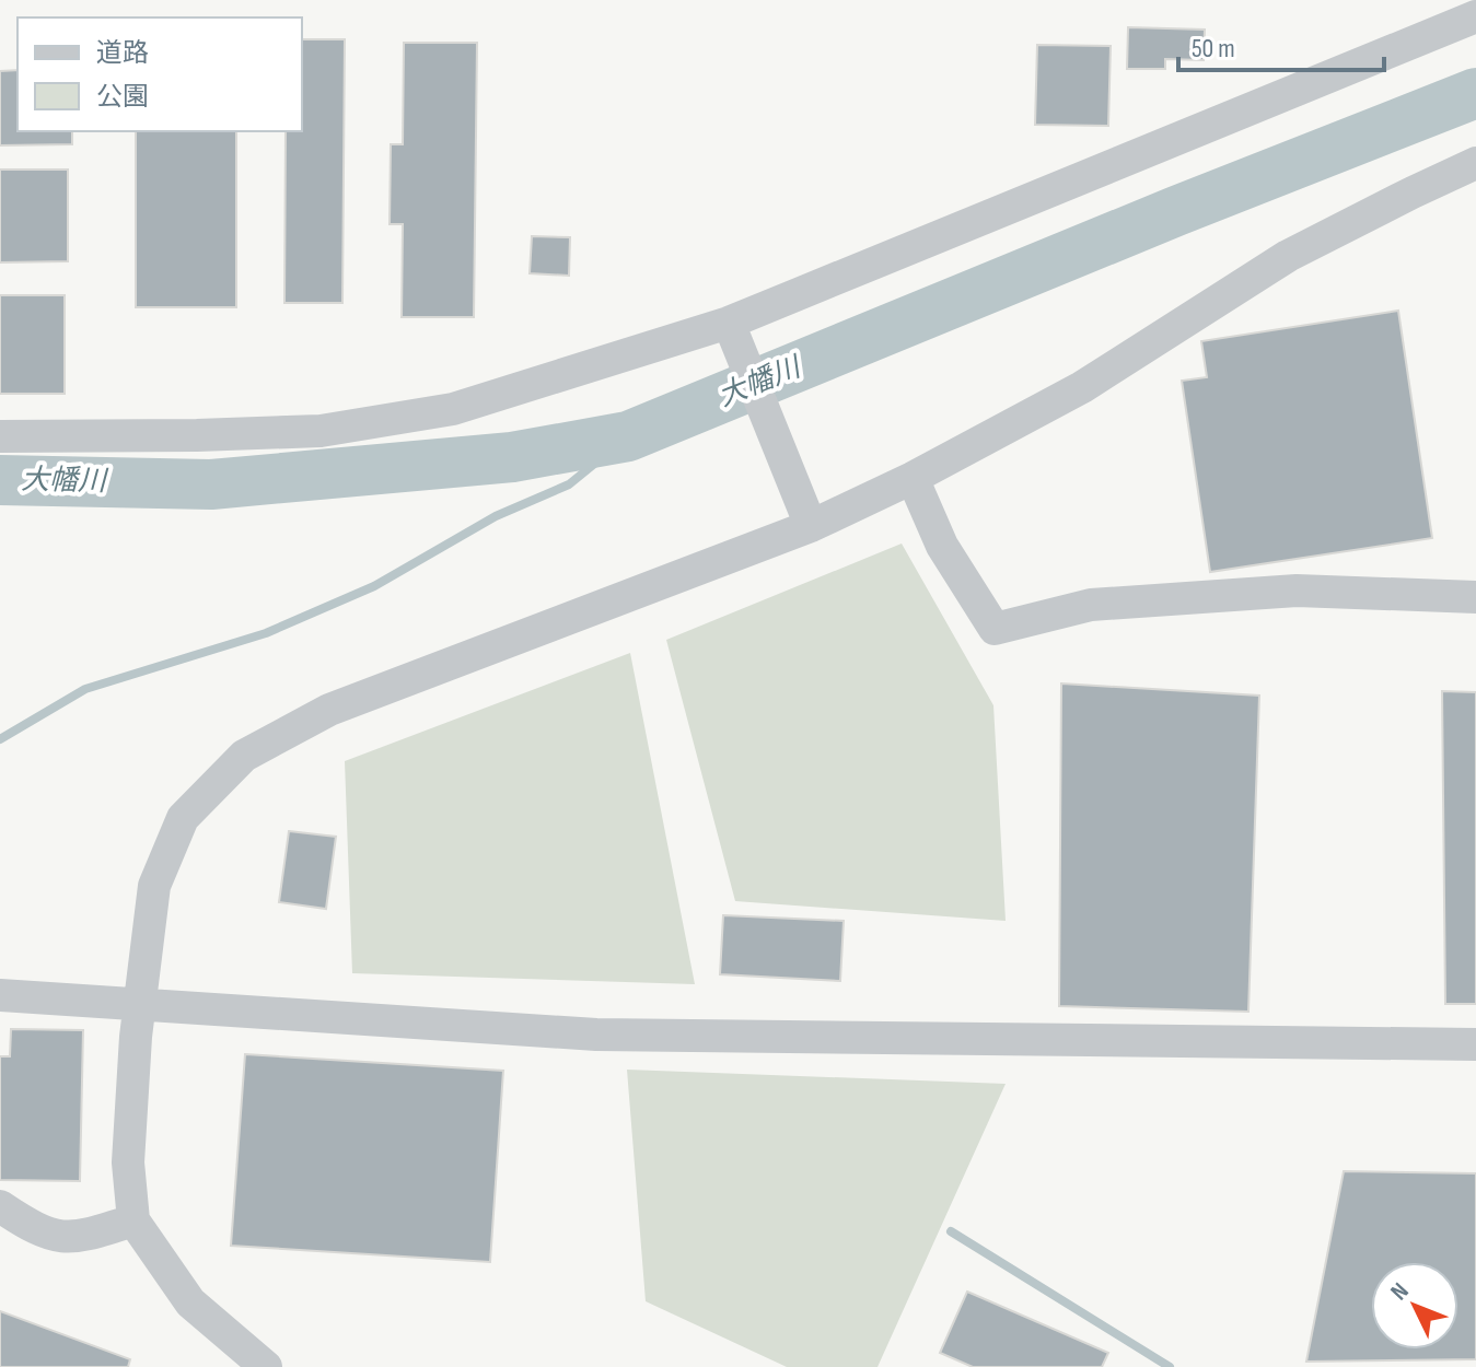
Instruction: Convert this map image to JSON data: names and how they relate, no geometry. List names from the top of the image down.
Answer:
{
  "water": ["大幡川"],
  "legend": ["道路", "公園"],
  "scale_bar": "50 m",
  "north": "top left"
}
